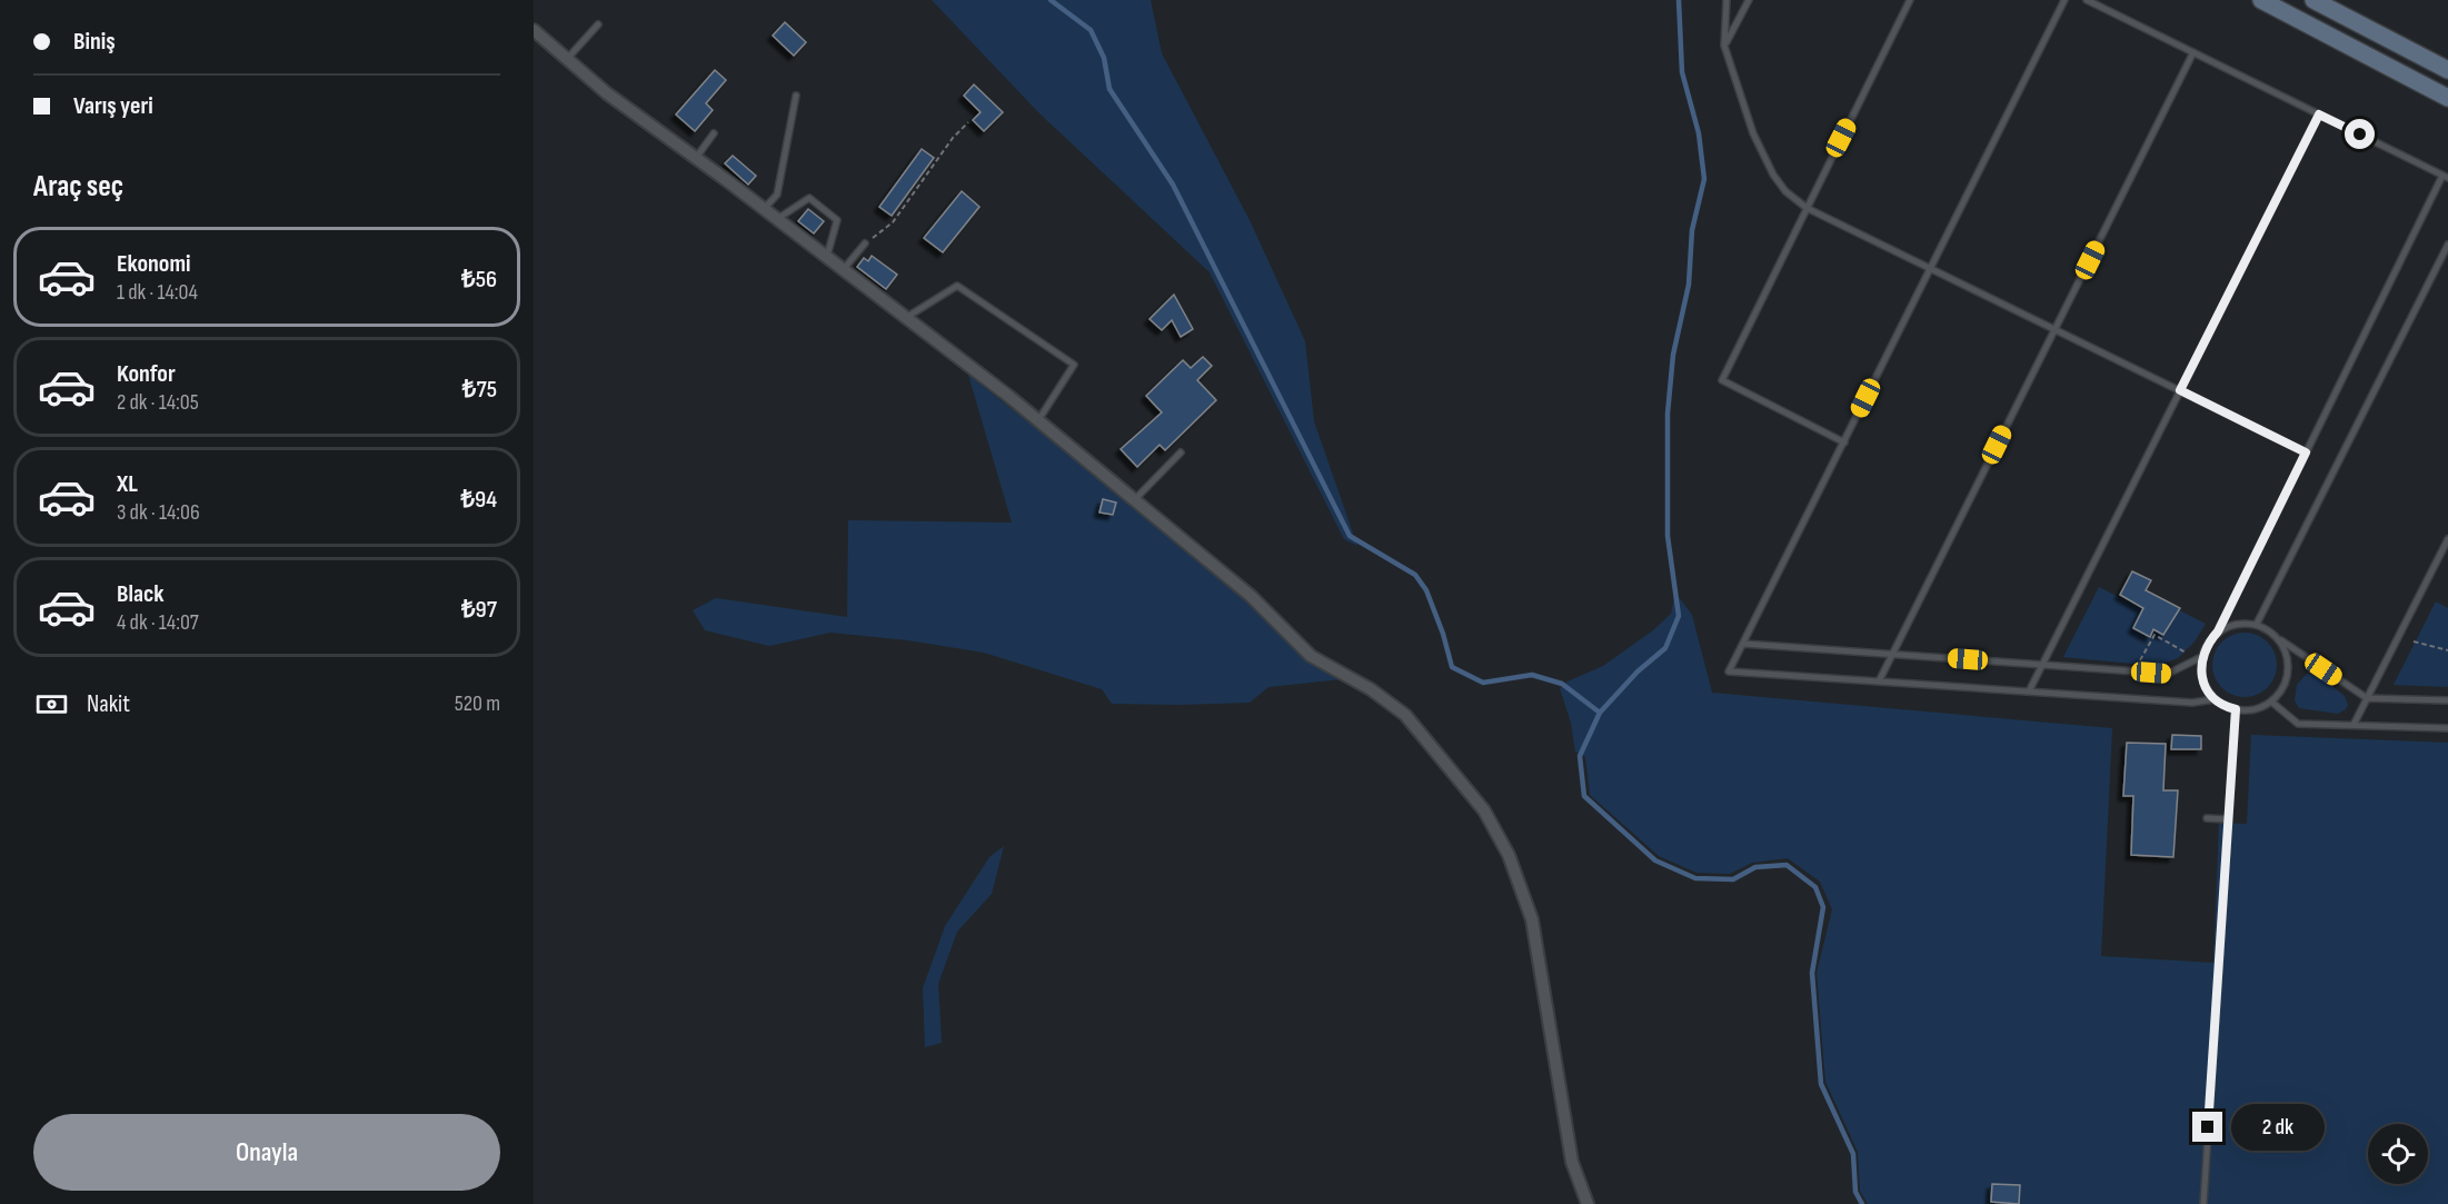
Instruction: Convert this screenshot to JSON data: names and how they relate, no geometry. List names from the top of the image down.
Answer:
{
  "page": {
    "banner": ["Biniş", "Varış yeri"],
    "heading": "Araç seç",
    "list": [
      {
        "name": "Ekonomi",
        "note": "1 dk · 14:04",
        "value": "₺56"
      },
      {
        "name": "Konfor",
        "note": "2 dk · 14:05",
        "value": "₺75"
      },
      {
        "name": "XL",
        "note": "3 dk · 14:06",
        "value": "₺94"
      },
      {
        "name": "Black",
        "note": "4 dk · 14:07",
        "value": "₺97"
      }
    ],
    "pay": ["Nakit", "520 m"],
    "buttons": "Onayla",
    "bubble": "2 dk"
  }
}
